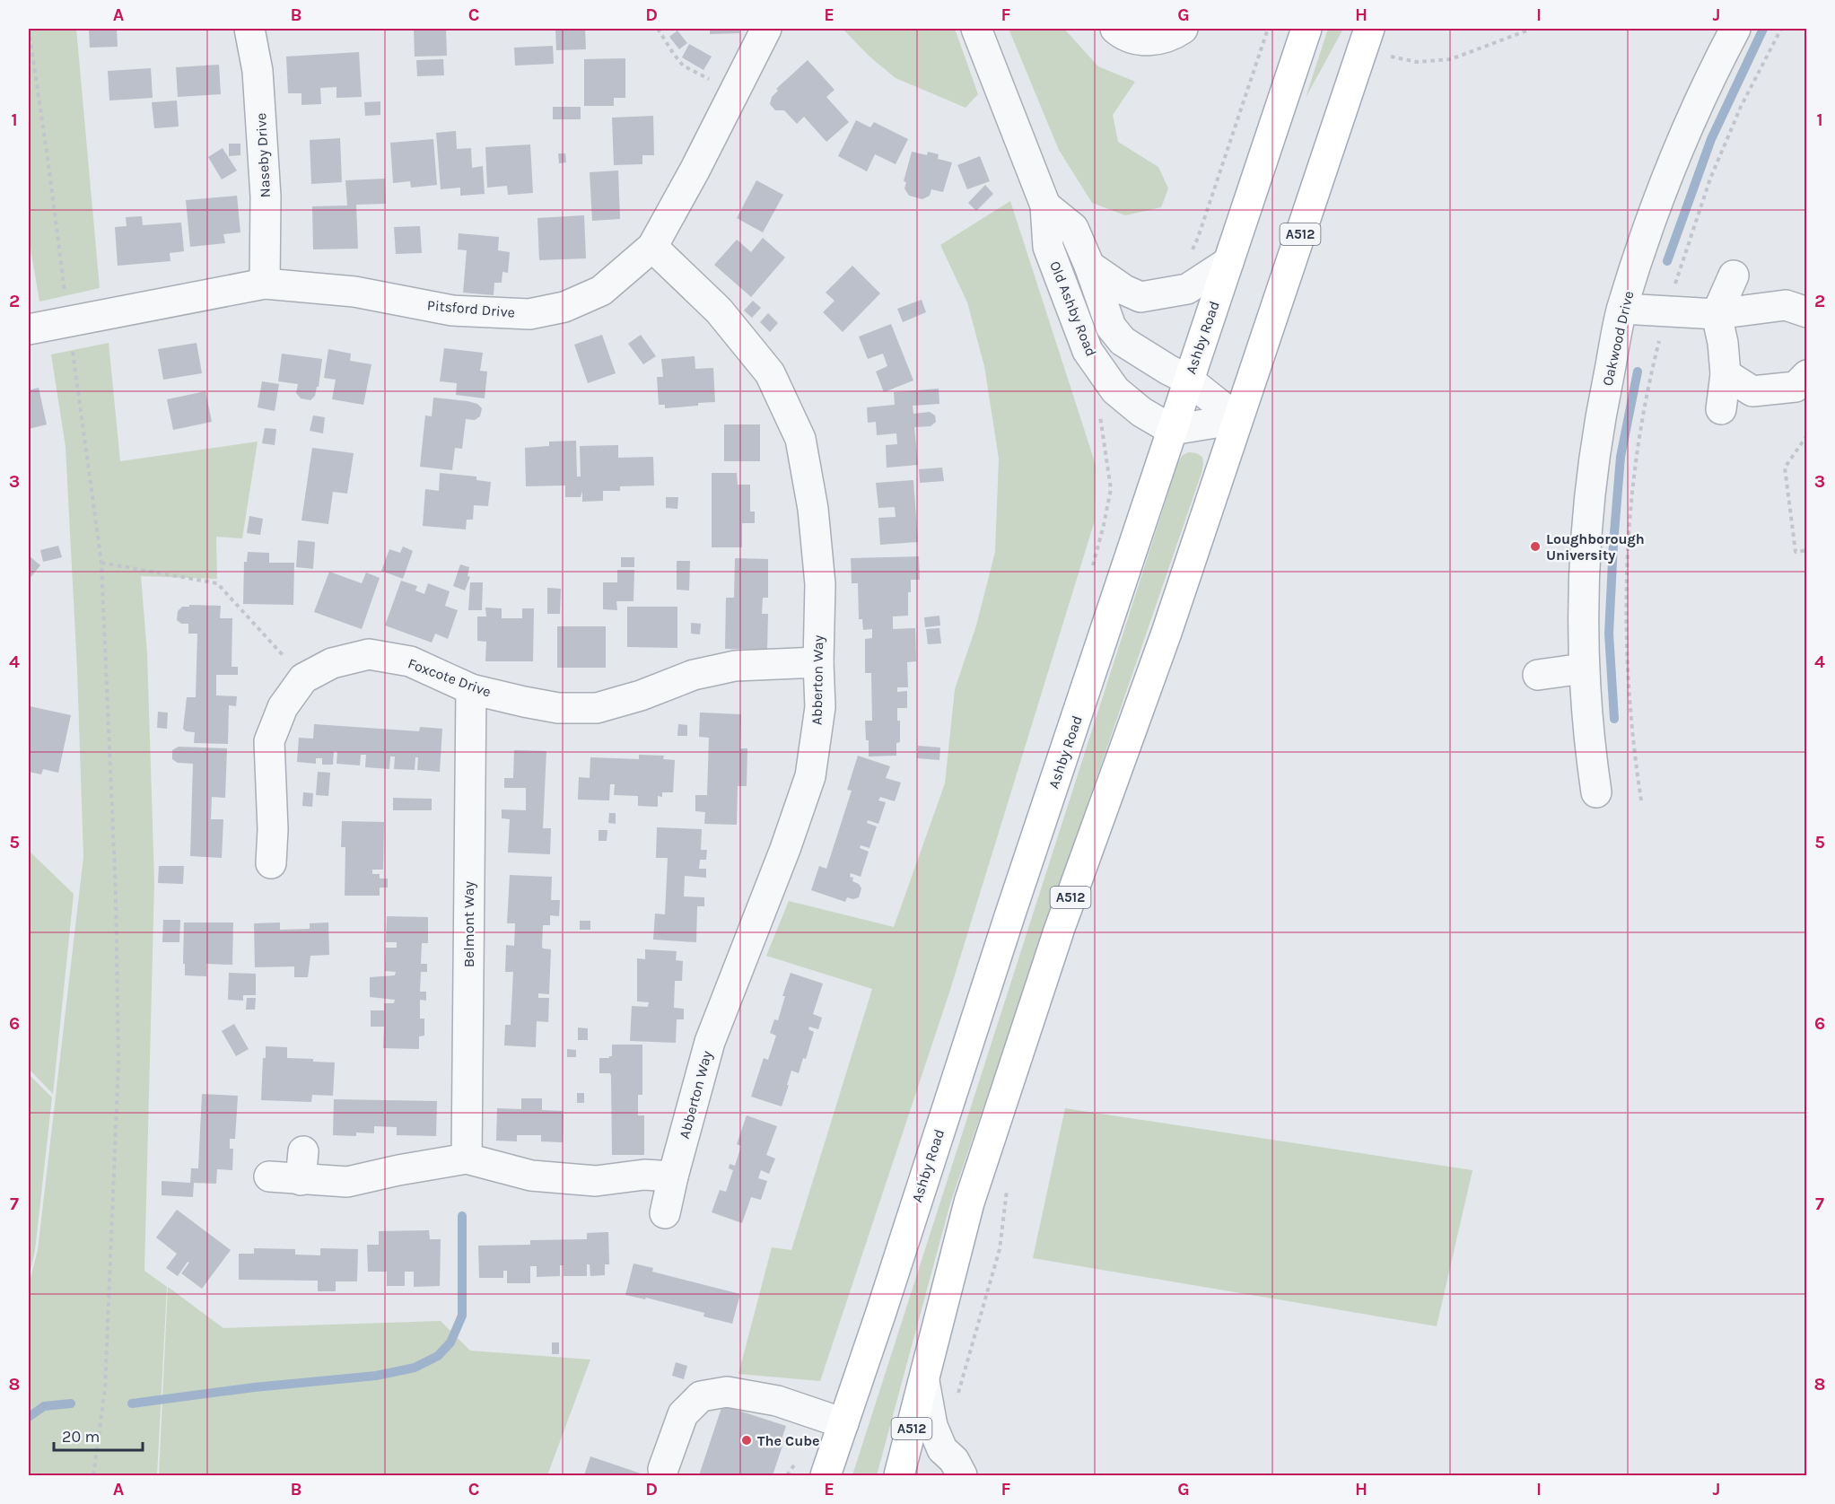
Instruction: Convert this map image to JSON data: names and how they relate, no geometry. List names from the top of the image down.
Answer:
{
  "streets": {
    "main road": ["A512", "Ashby Road"],
    "street": [
      "Naseby Drive",
      "Pitsford Drive",
      "Old Ashby Road",
      "Oakwood Drive",
      "Foxcote Drive",
      "Abberton Way",
      "Belmont Way"
    ]
  },
  "crossings": [
    ["Naseby Drive", "Pitsford Drive"],
    ["A512", "Old Ashby Road"],
    ["Pitsford Drive", "Abberton Way"],
    ["Old Ashby Road", "Ashby Road"],
    ["Foxcote Drive", "Abberton Way"],
    ["Foxcote Drive", "Belmont Way"]
  ],
  "places": ["Loughborough University", "The Cube"],
  "scale_bar": "20 m",
  "grid": {
    "columns": [
      "A",
      "B",
      "C",
      "D",
      "E",
      "F",
      "G",
      "H",
      "I",
      "J"
    ],
    "rows": [
      "1",
      "2",
      "3",
      "4",
      "5",
      "6",
      "7",
      "8"
    ]
  }
}
